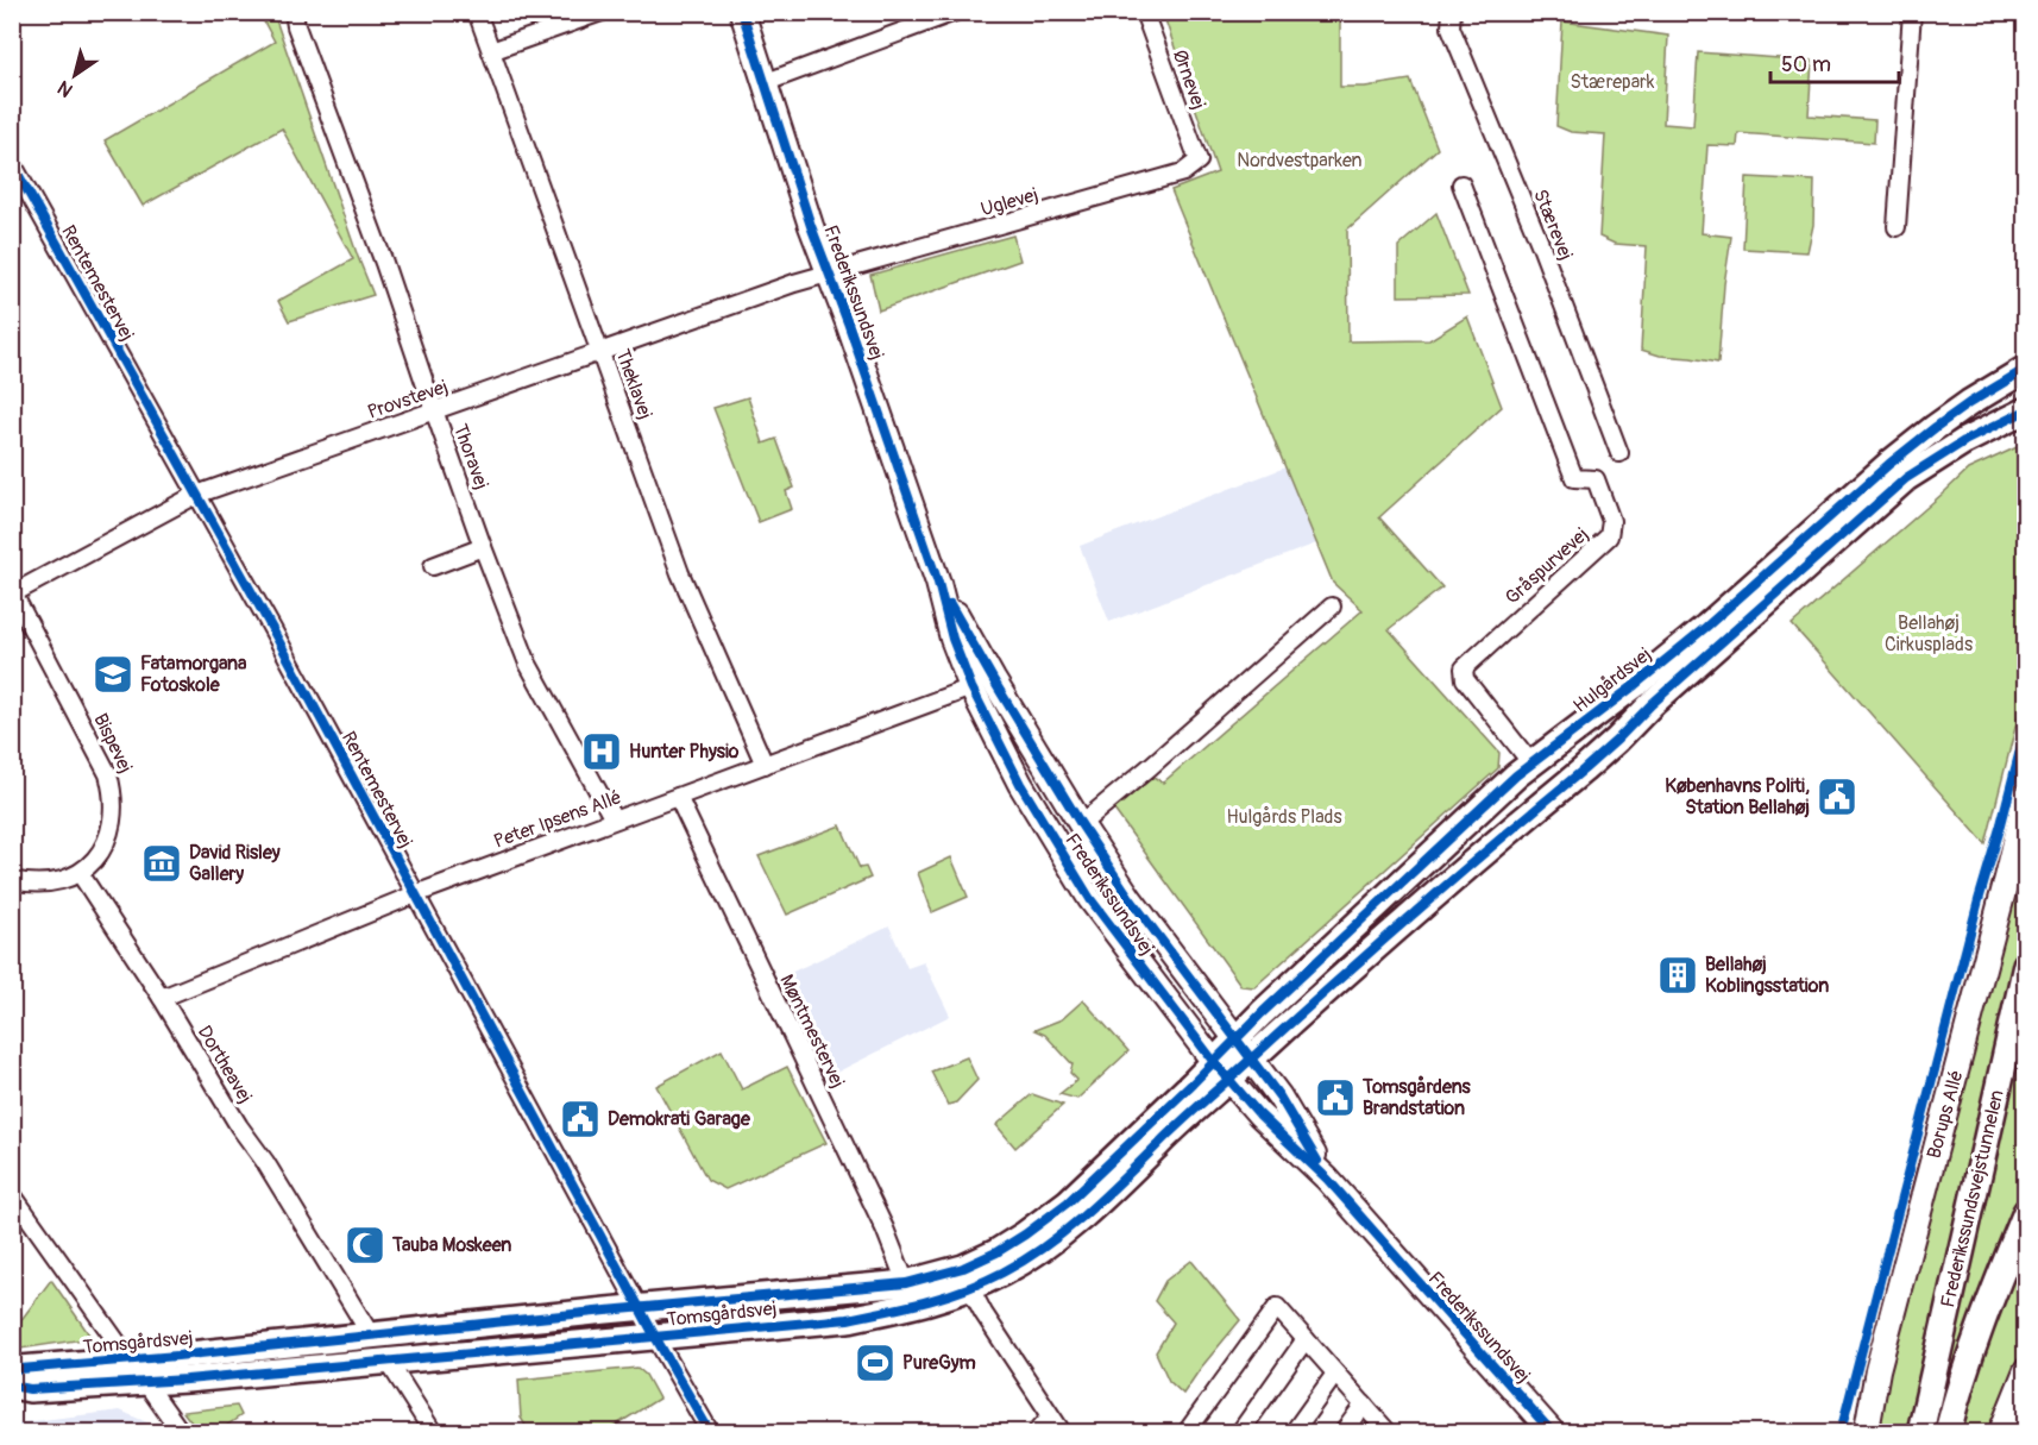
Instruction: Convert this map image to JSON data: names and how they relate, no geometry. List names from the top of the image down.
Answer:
{
  "streets": {
    "main road": ["Hulgårdsvej", "Frederikssundsvejstunnelen", "Tomsgårdsvej"],
    "street": [
      "Ørnevej",
      "Uglevej",
      "Stærevej",
      "Rentemestervej",
      "Frederikssundsvej",
      "Theklavej",
      "Provstevej",
      "Thoravej",
      "Gråspurvevej",
      "Bispevej",
      "Peter Ipsens Allé",
      "Møntmestervej",
      "Dortheavej",
      "Borups Allé"
    ]
  },
  "crossings": [
    ["Ørnevej", "Uglevej"],
    ["Uglevej", "Frederikssundsvej"],
    ["Uglevej", "Provstevej"],
    ["Rentemestervej", "Provstevej"],
    ["Rentemestervej", "Peter Ipsens Allé"],
    ["Rentemestervej", "Tomsgårdsvej"],
    ["Frederikssundsvej", "Provstevej"],
    ["Frederikssundsvej", "Hulgårdsvej"],
    ["Frederikssundsvej", "Peter Ipsens Allé"],
    ["Frederikssundsvej", "Tomsgårdsvej"],
    ["Theklavej", "Provstevej"],
    ["Theklavej", "Peter Ipsens Allé"],
    ["Provstevej", "Thoravej"],
    ["Provstevej", "Bispevej"],
    ["Thoravej", "Peter Ipsens Allé"],
    ["Gråspurvevej", "Hulgårdsvej"],
    ["Hulgårdsvej", "Tomsgårdsvej"],
    ["Bispevej", "Dortheavej"],
    ["Peter Ipsens Allé", "Møntmestervej"],
    ["Peter Ipsens Allé", "Dortheavej"],
    ["Møntmestervej", "Tomsgårdsvej"],
    ["Dortheavej", "Tomsgårdsvej"]
  ],
  "parks": [
    "Stærepark",
    "Nordvestparken",
    "Bellahøj Cirkusplads",
    "Hulgårds Plads"
  ],
  "places": {
    "school or university": ["Fatamorgana Fotoskole"],
    "hospital": ["Hunter Physio"],
    "public building": ["Københavns Politi, Station Bellahøj", "Tomsgårdens Brandstation", "Demokrati Garage"],
    "museum": ["David Risley Gallery"],
    "building": ["Bellahøj Koblingsstation"],
    "mosque": ["Tauba Moskeen"],
    "sports": ["PureGym"]
  },
  "scale_bar": "50 m",
  "north": "bottom left"
}
